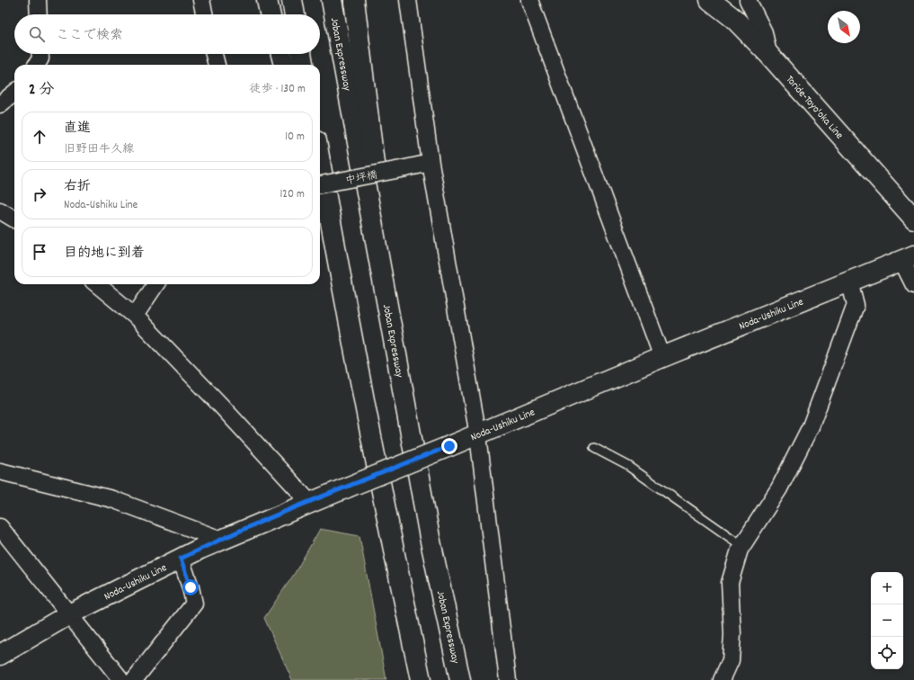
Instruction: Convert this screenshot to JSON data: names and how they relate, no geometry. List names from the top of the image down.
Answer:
{
  "streets": {
    "main road": ["Joban Expressway", "Toride-Toyo'oka Line", "Noda-Ushiku Line"],
    "street": ["中坪橋"]
  },
  "north": "bottom right",
  "page": {
    "search": "ここで検索",
    "heading": ["2 分", "徒歩 · 130 m"],
    "list": [
      ["直進", "旧野田牛久線", "10 m"],
      ["右折", "Noda-Ushiku Line", "120 m"],
      "目的地に到着"
    ],
    "map_buttons": ["+", "−"]
  }
}
